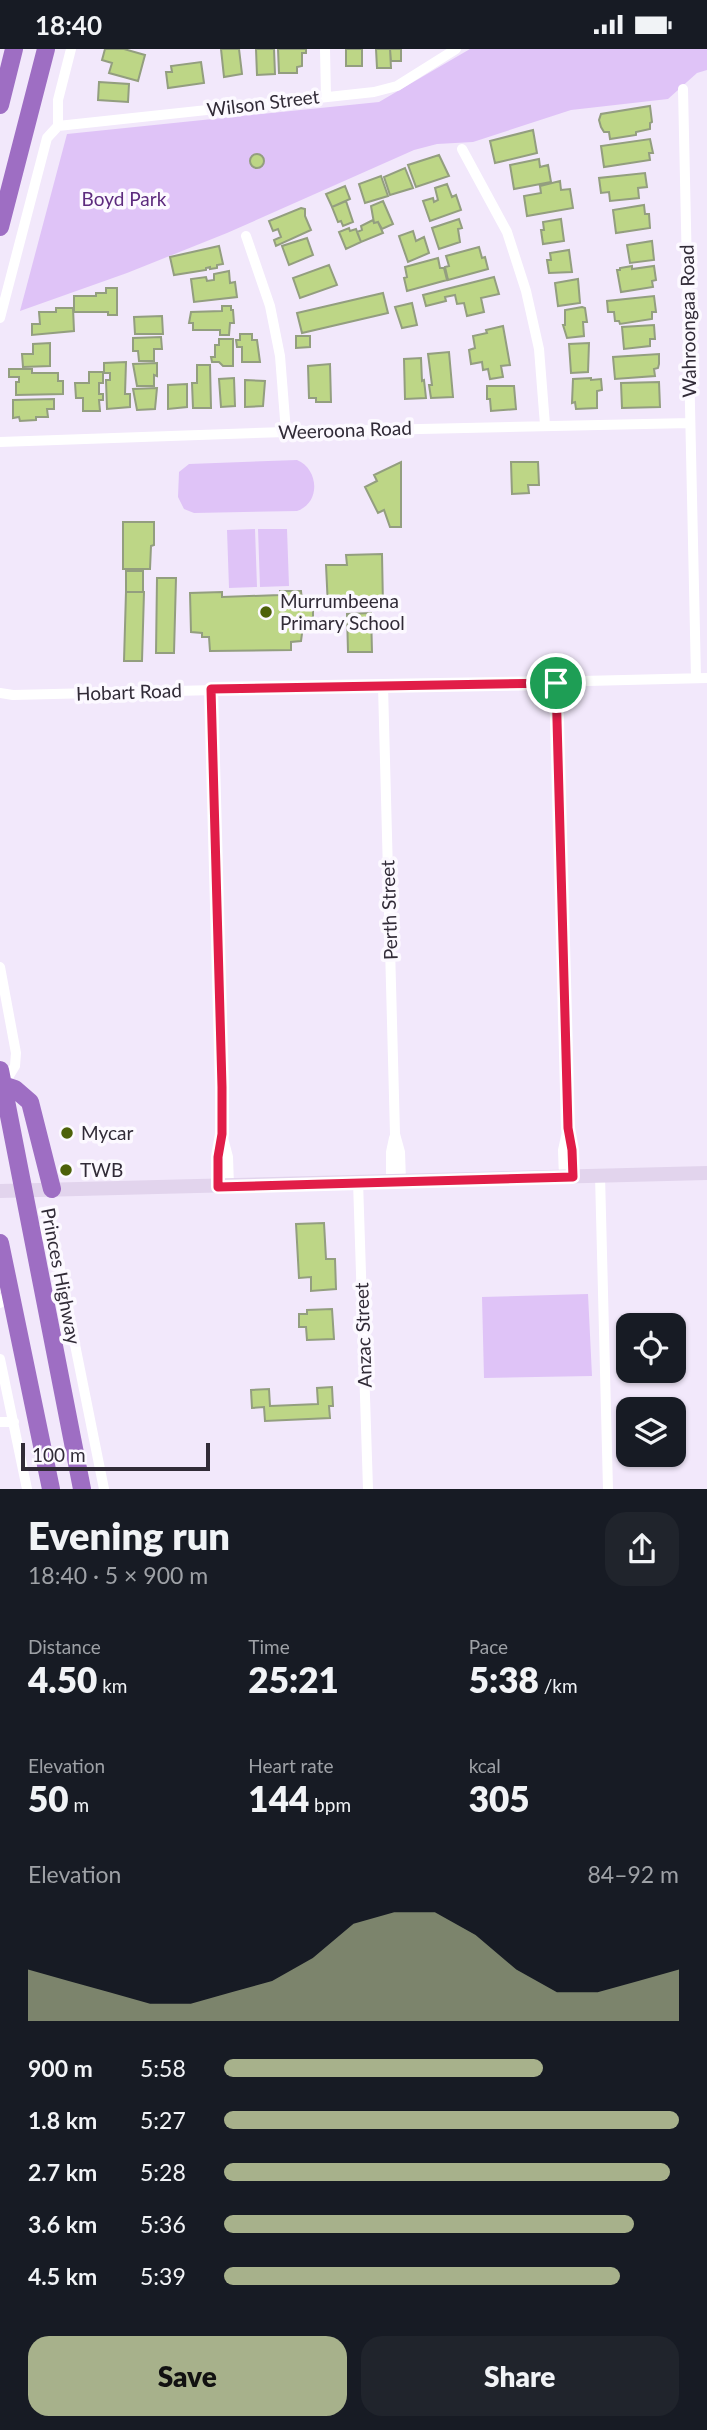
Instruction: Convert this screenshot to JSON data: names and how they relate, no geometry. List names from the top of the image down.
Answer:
{
  "streets": {
    "highway": ["Princes Highway"],
    "street": [
      "Wilson Street",
      "Wahroongaa Road",
      "Weeroona Road",
      "Hobart Road",
      "Perth Street",
      "Anzac Street"
    ]
  },
  "crossings": [
    ["Wahroongaa Road", "Weeroona Road"],
    ["Wahroongaa Road", "Hobart Road"],
    ["Hobart Road", "Perth Street"]
  ],
  "parks": ["Boyd Park"],
  "places": ["Murrumbeena Primary School", "Mycar", "TWB"],
  "scale_bar": "100 m",
  "page": {
    "status": "18:40",
    "scale": "100 m",
    "heading": ["Evening run", "18:40 · 5 × 900 m"],
    "stats": [
      ["Distance", "4.50 km"],
      ["Time", "25:21"],
      ["Pace", "5:38 /km"],
      ["Elevation", "50 m"],
      ["Heart rate", "144 bpm"],
      ["kcal", "305"]
    ],
    "chart": ["Elevation", "84–92 m"],
    "list": [
      {
        "name": "900 m",
        "note": "5:58"
      },
      {
        "name": "1.8 km",
        "note": "5:27"
      },
      {
        "name": "2.7 km",
        "note": "5:28"
      },
      {
        "name": "3.6 km",
        "note": "5:36"
      },
      {
        "name": "4.5 km",
        "note": "5:39"
      }
    ],
    "buttons": ["Save", "Share"]
  }
}
